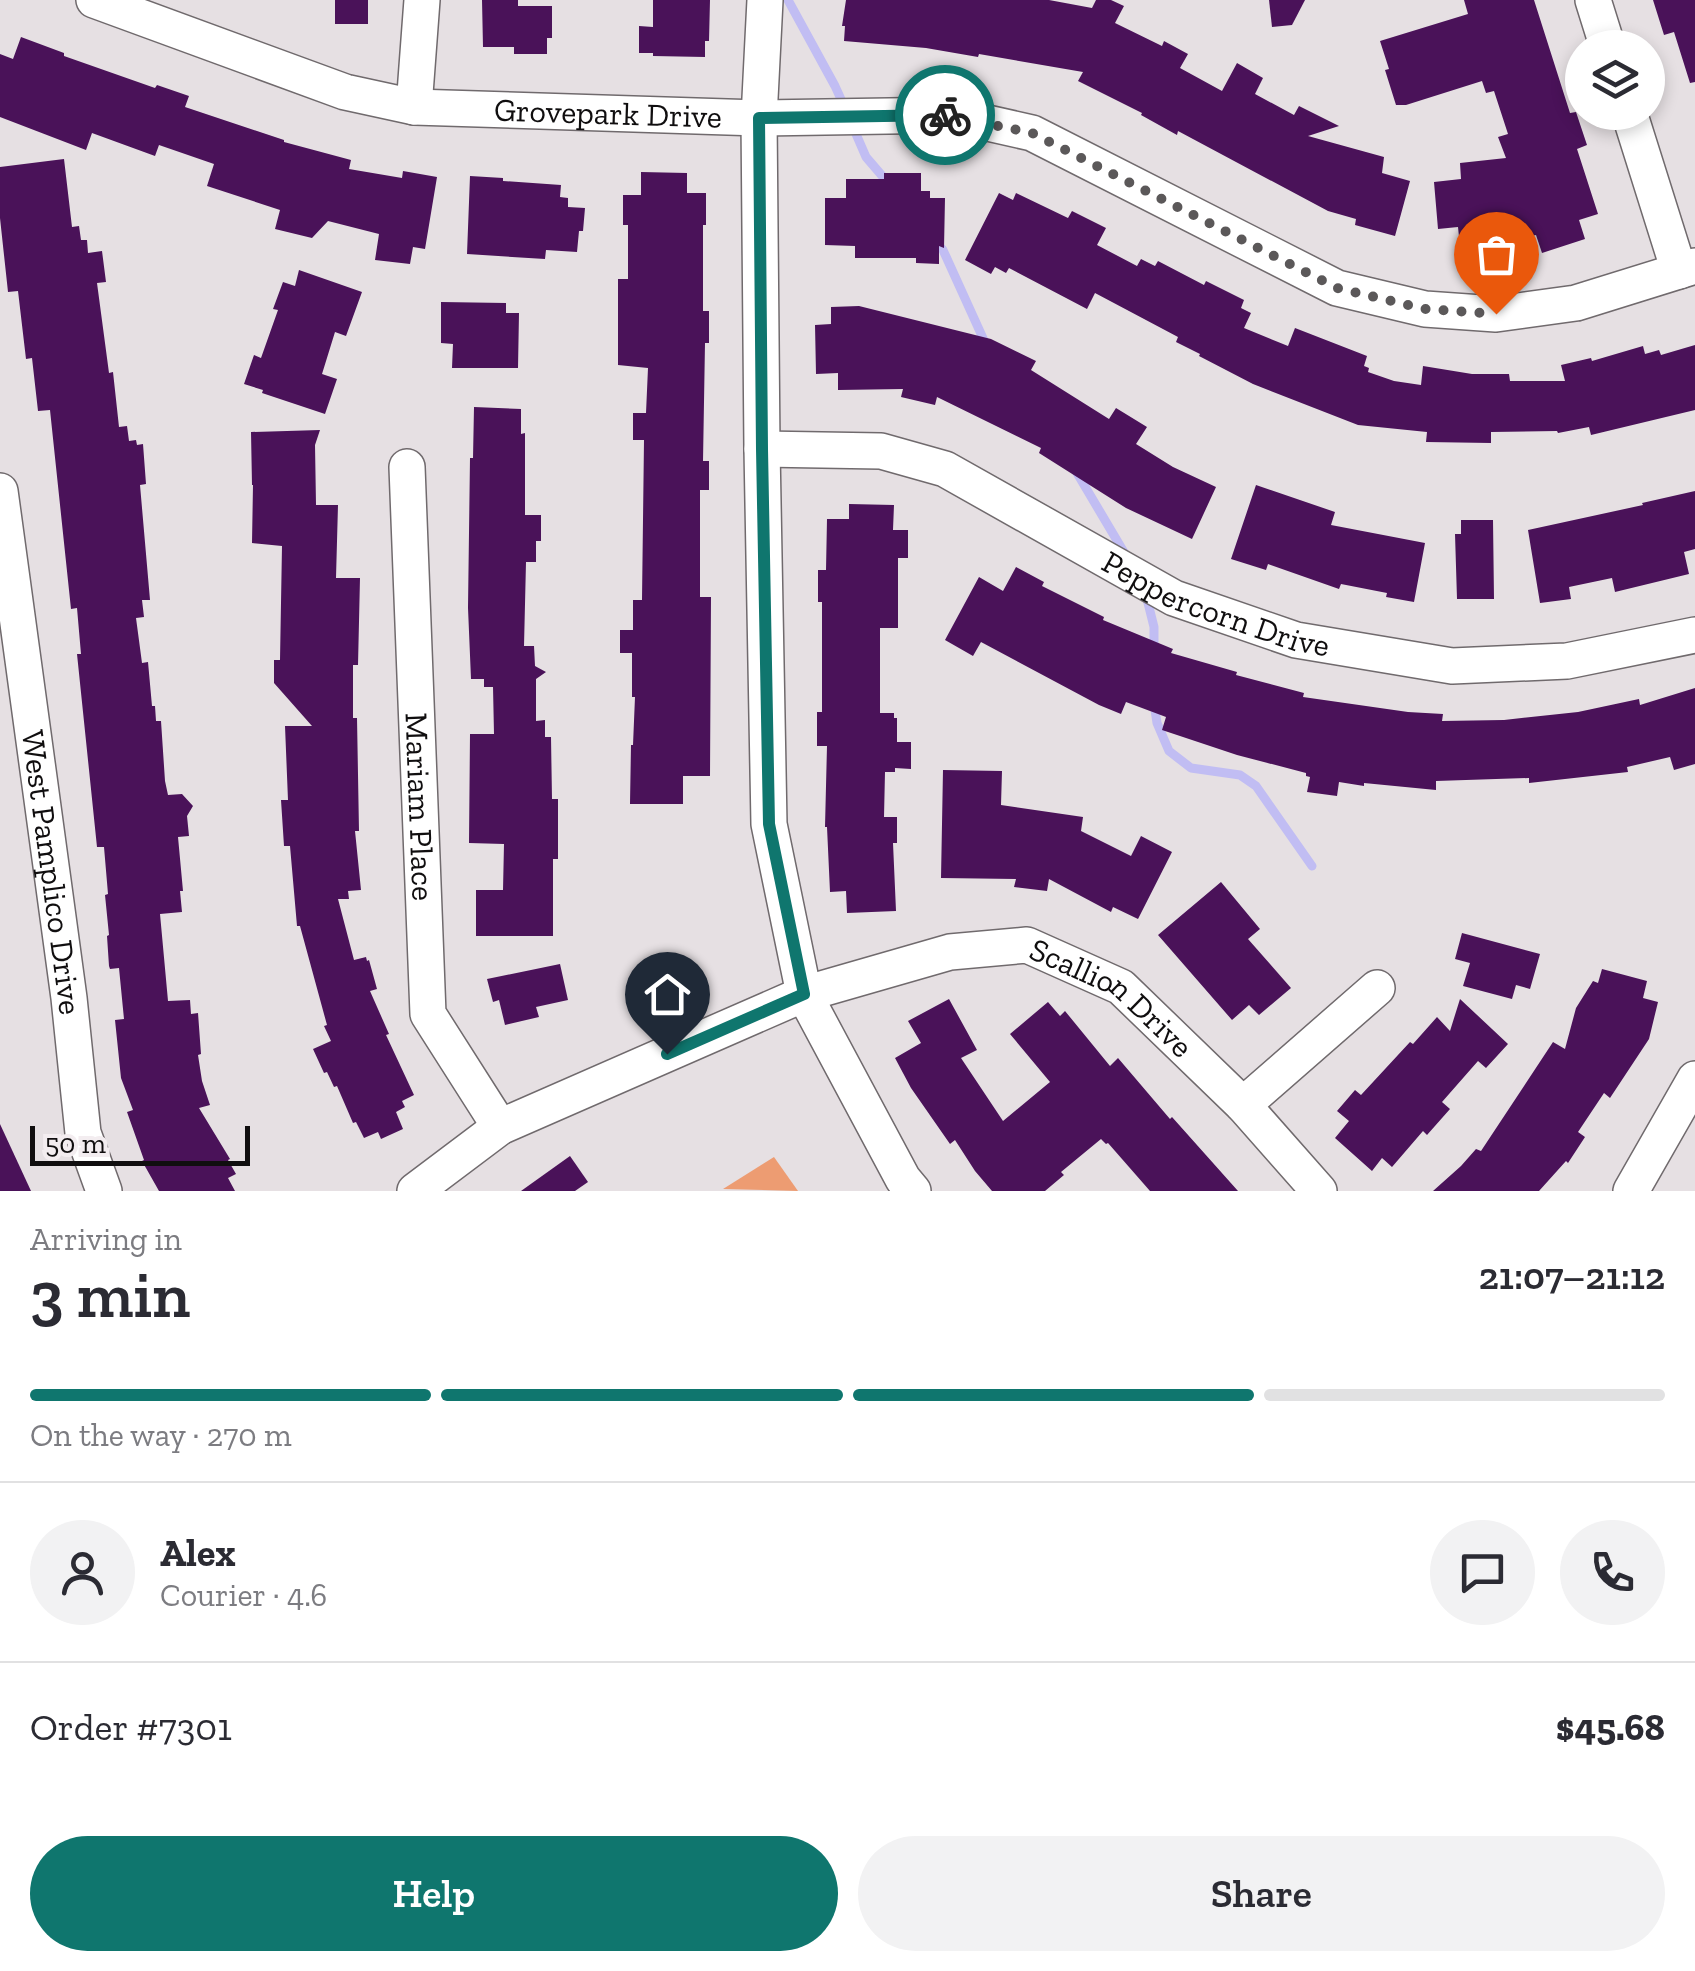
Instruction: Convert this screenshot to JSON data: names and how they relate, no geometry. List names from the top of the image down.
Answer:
{
  "streets": {
    "street": [
      "Grovepark Drive",
      "Peppercorn Drive",
      "Mariam Place",
      "West Pamplico Drive",
      "Scallion Drive"
    ]
  },
  "crossings": [
    ["Mariam Place", "Scallion Drive"]
  ],
  "scale_bar": "50 m",
  "page": {
    "scale": "50 m",
    "heading": ["3 min", "Arriving in", "21:07–21:12"],
    "panel": [
      "Alex",
      "Courier · 4.6",
      "Order #7301",
      "$45.68"
    ],
    "bar": "On the way · 270 m",
    "buttons": ["Help", "Share"]
  }
}
